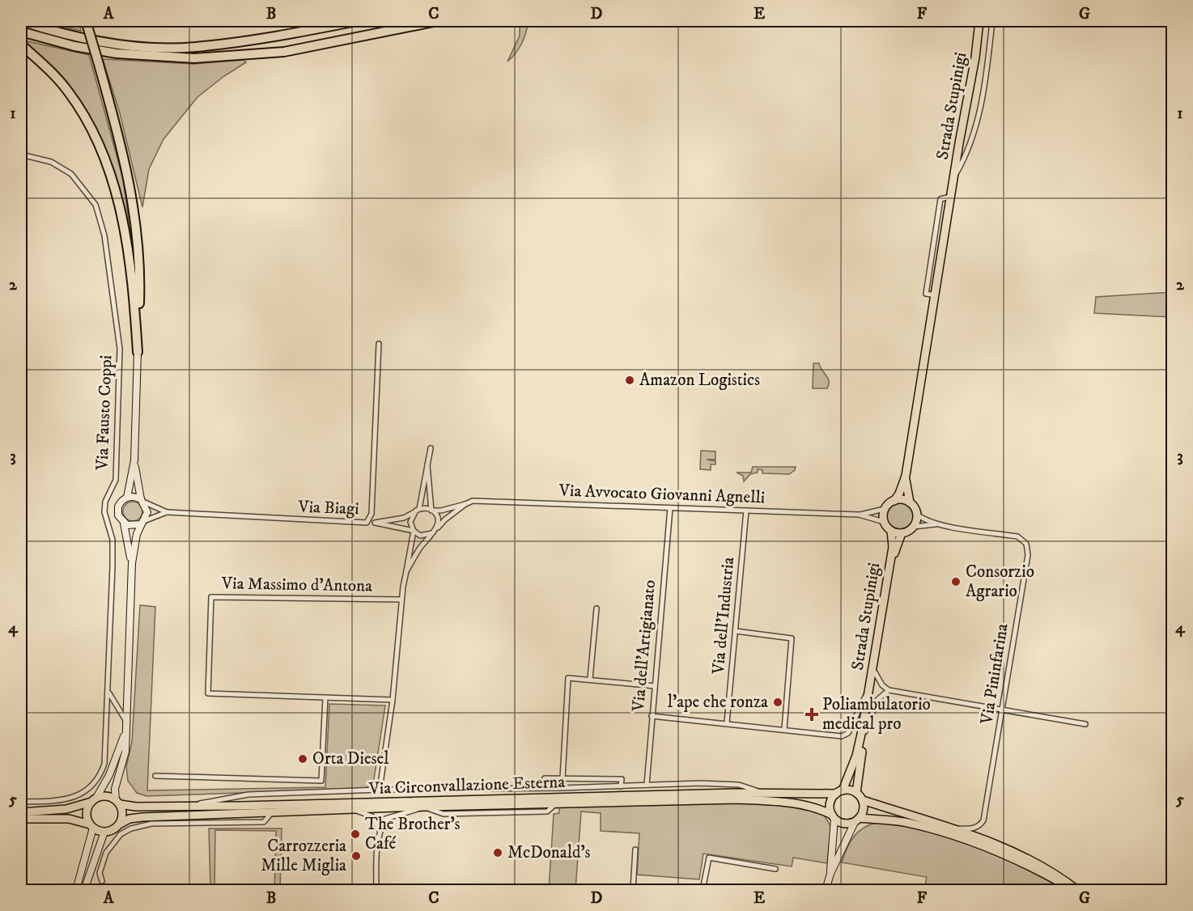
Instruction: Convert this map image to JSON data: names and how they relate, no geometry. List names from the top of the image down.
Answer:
{
  "streets": {
    "main road": ["Strada Stupinigi", "Via Circonvallazione Esterna"],
    "street": [
      "Via Fausto Coppi",
      "Via Avvocato Giovanni Agnelli",
      "Via Biagi",
      "Via Massimo d'Antona",
      "Via dell'Industria",
      "Via dell'Artigianato",
      "Via Pininfarina"
    ]
  },
  "crossings": [
    ["Strada Stupinigi", "Via Avvocato Giovanni Agnelli"],
    ["Strada Stupinigi", "Via Pininfarina"],
    ["Strada Stupinigi", "Via Circonvallazione Esterna"],
    ["Via Avvocato Giovanni Agnelli", "Via dell'Industria"],
    ["Via Avvocato Giovanni Agnelli", "Via dell'Artigianato"],
    ["Via Avvocato Giovanni Agnelli", "Via Pininfarina"],
    ["Via dell'Artigianato", "Via Circonvallazione Esterna"],
    ["Via Pininfarina", "Via Circonvallazione Esterna"]
  ],
  "places": {
    "other": [
      "Amazon Logistics",
      "Consorzio Agrario",
      "l'ape che ronza",
      "Orta Diesel",
      "The Brother's Café",
      "McDonald's",
      "Carrozzeria Mille Miglia"
    ],
    "health": ["Poliambulatorio medical pro"]
  },
  "grid": {
    "columns": [
      "A",
      "B",
      "C",
      "D",
      "E",
      "F",
      "G"
    ],
    "rows": [
      "1",
      "2",
      "3",
      "4",
      "5"
    ]
  }
}
